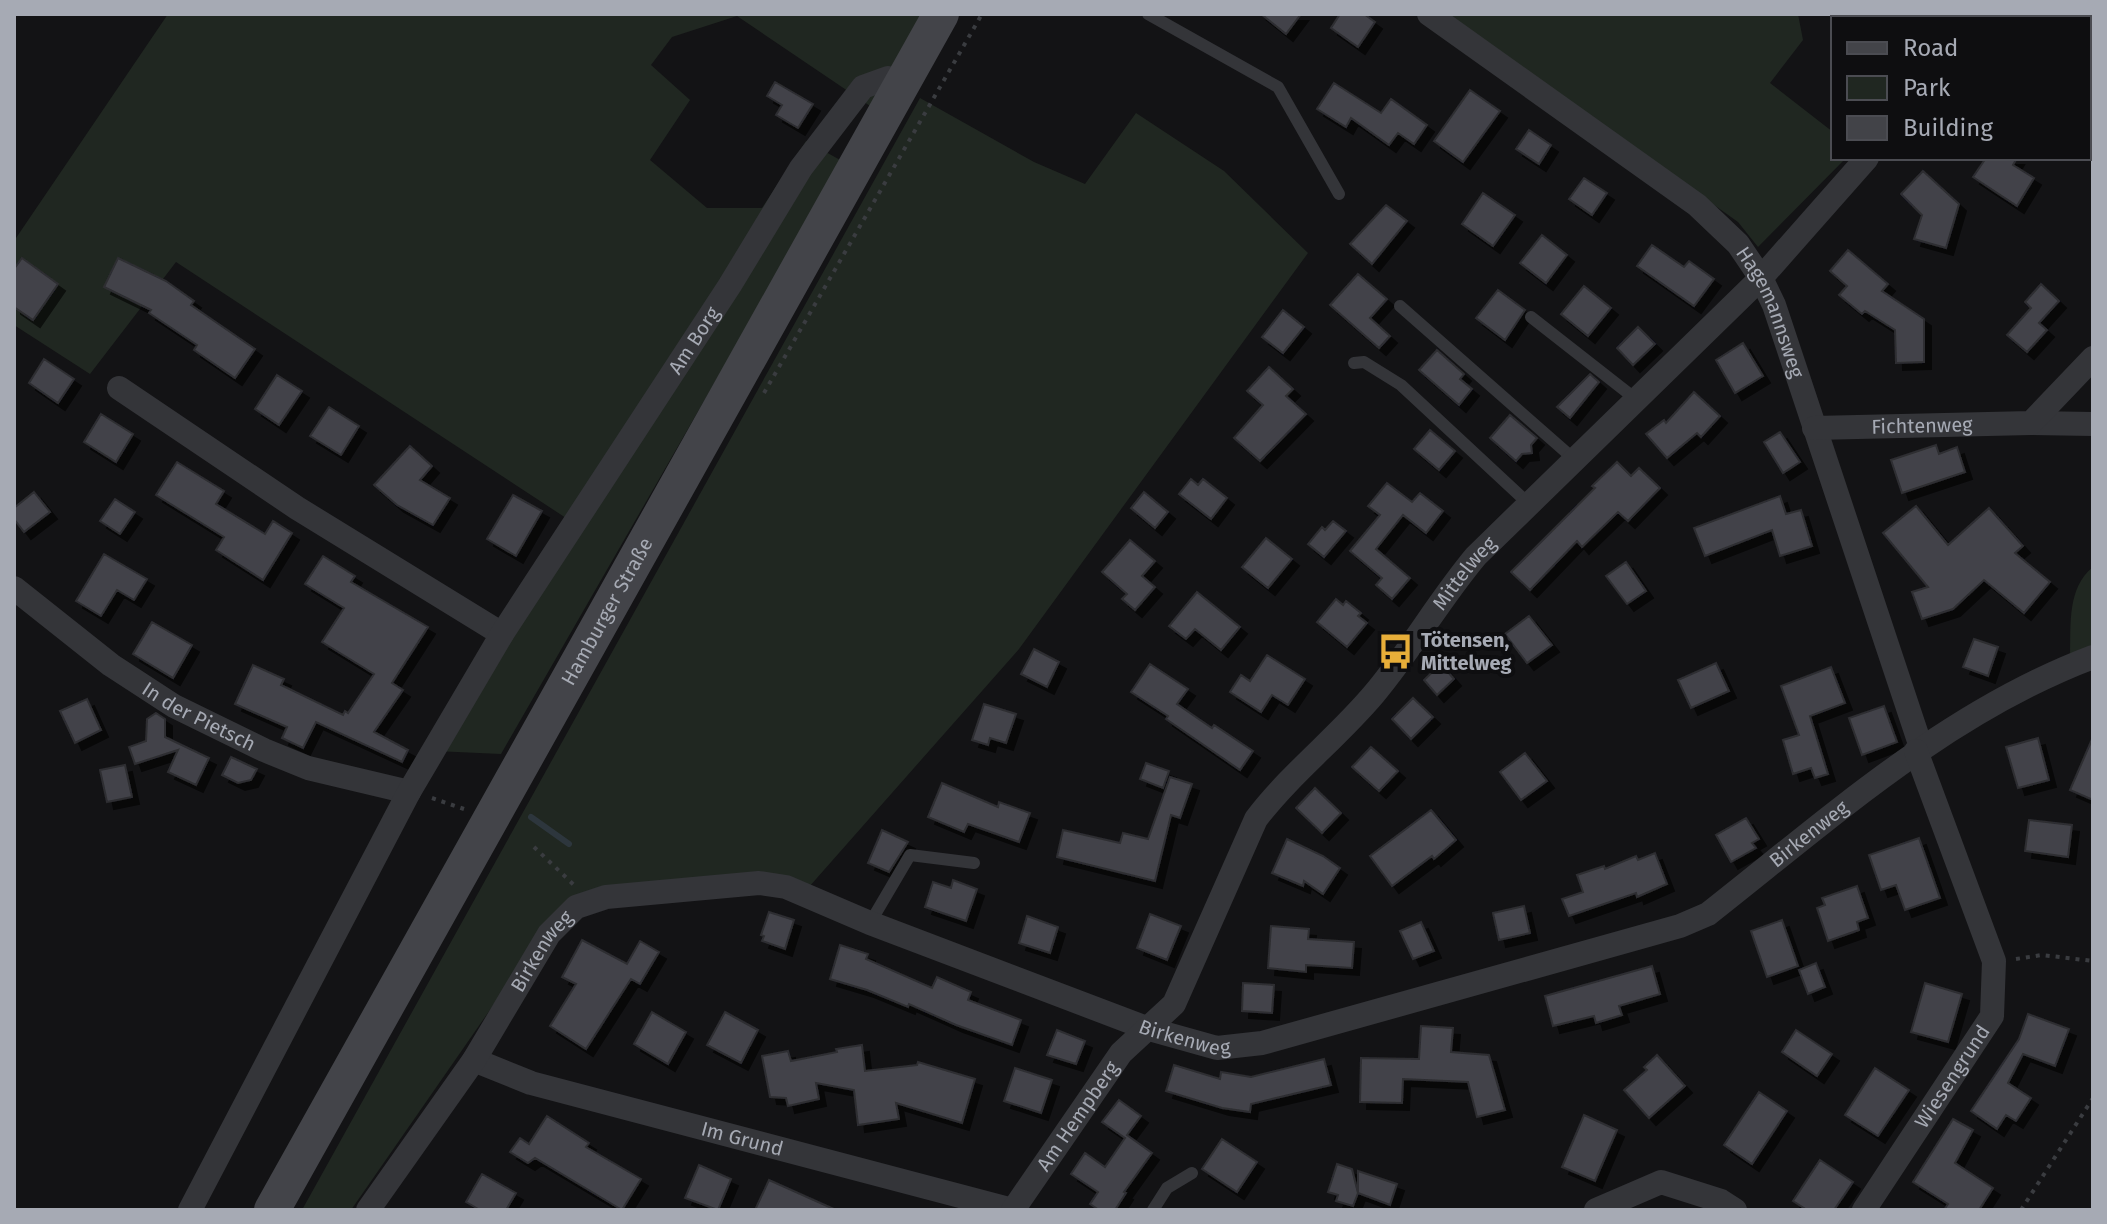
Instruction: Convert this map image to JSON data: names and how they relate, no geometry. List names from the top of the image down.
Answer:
{
  "streets": {
    "main road": ["Hamburger Straße"],
    "street": [
      "Hagemannsweg",
      "Am Borg",
      "Fichtenweg",
      "Mittelweg",
      "In der Pietsch",
      "Birkenweg",
      "Wiesengrund",
      "Am Hempberg",
      "Im Grund"
    ]
  },
  "crossings": [
    ["Hagemannsweg", "Fichtenweg"],
    ["Hagemannsweg", "Mittelweg"],
    ["Hagemannsweg", "Birkenweg"],
    ["Hagemannsweg", "Wiesengrund"],
    ["Am Borg", "Hamburger Straße"],
    ["Am Borg", "In der Pietsch"],
    ["Mittelweg", "Birkenweg"],
    ["Mittelweg", "Am Hempberg"],
    ["Birkenweg", "Wiesengrund"],
    ["Birkenweg", "Am Hempberg"],
    ["Birkenweg", "Im Grund"],
    ["Am Hempberg", "Im Grund"]
  ],
  "places": {
    "bus stop": ["Tötensen, Mittelweg"]
  },
  "legend": ["Road", "Park", "Building"]
}
